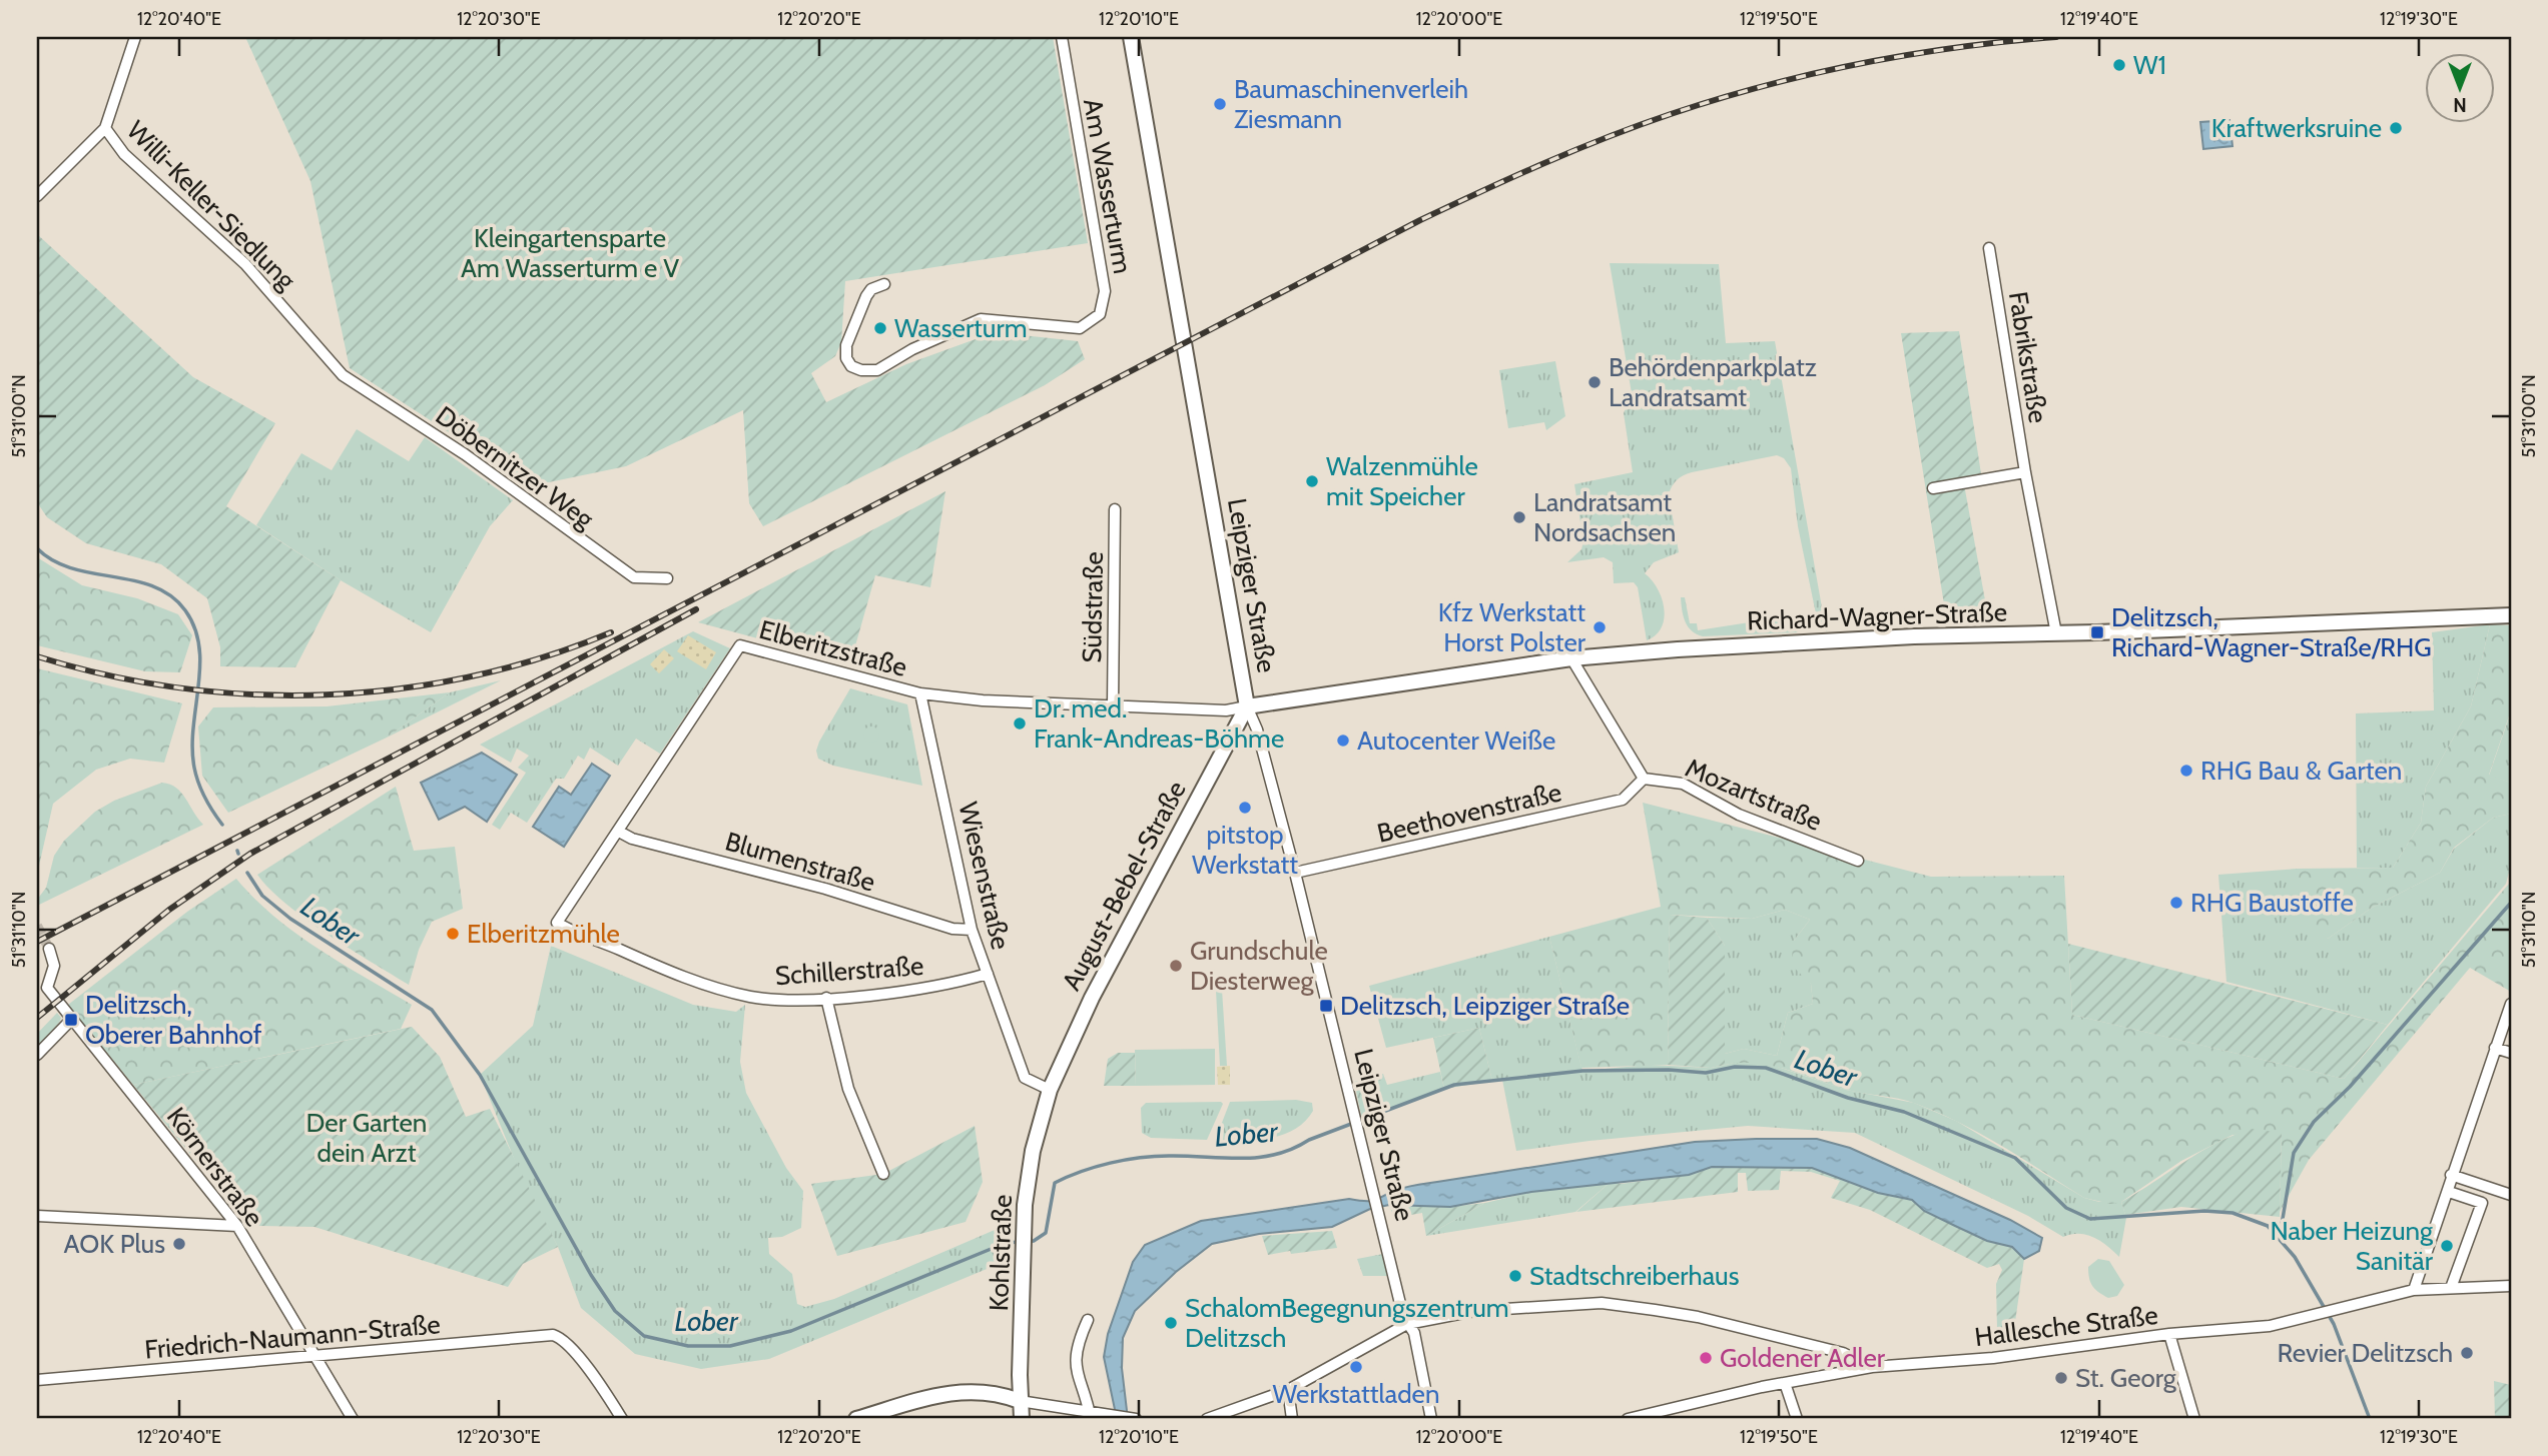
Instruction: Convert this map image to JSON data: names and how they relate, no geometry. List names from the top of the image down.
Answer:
{
  "streets": {
    "street": [
      "Am Wasserturm",
      "Willi-Keller-Siedlung",
      "Fabrikstraße",
      "Döbernitzer Weg",
      "Leipziger Straße",
      "Südstraße",
      "Richard-Wagner-Straße",
      "Elberitzstraße",
      "Mozartstraße",
      "Beethovenstraße",
      "Blumenstraße",
      "Wiesenstraße",
      "August-Bebel-Straße",
      "Schillerstraße",
      "Körnerstraße",
      "Kohlstraße",
      "Hallesche Straße",
      "Friedrich-Naumann-Straße"
    ]
  },
  "crossings": [
    ["Willi-Keller-Siedlung", "Döbernitzer Weg"],
    ["Fabrikstraße", "Richard-Wagner-Straße"],
    ["Leipziger Straße", "Richard-Wagner-Straße"],
    ["Leipziger Straße", "Elberitzstraße"],
    ["Leipziger Straße", "Beethovenstraße"],
    ["Leipziger Straße", "August-Bebel-Straße"],
    ["Südstraße", "Elberitzstraße"],
    ["Richard-Wagner-Straße", "Elberitzstraße"],
    ["Richard-Wagner-Straße", "Mozartstraße"],
    ["Richard-Wagner-Straße", "August-Bebel-Straße"],
    ["Elberitzstraße", "Blumenstraße"],
    ["Elberitzstraße", "Wiesenstraße"],
    ["Elberitzstraße", "August-Bebel-Straße"],
    ["Elberitzstraße", "Schillerstraße"],
    ["Mozartstraße", "Beethovenstraße"],
    ["Blumenstraße", "Wiesenstraße"],
    ["Wiesenstraße", "August-Bebel-Straße"],
    ["Wiesenstraße", "Schillerstraße"],
    ["Wiesenstraße", "Kohlstraße"],
    ["August-Bebel-Straße", "Kohlstraße"],
    ["Körnerstraße", "Friedrich-Naumann-Straße"]
  ],
  "water": ["Lober"],
  "parks": ["Kleingartensparte Am Wasserturm e V", "Der Garten dein Arzt"],
  "places": {
    "other": [
      "W1",
      "Baumaschinenverleih Ziesmann",
      "Kraftwerksruine",
      "Wasserturm",
      "Behördenparkplatz Landratsamt",
      "Walzenmühle mit Speicher",
      "Landratsamt Nordsachsen",
      "Kfz Werkstatt Horst Polster",
      "Dr. med. Frank-Andreas-Böhme",
      "Autocenter Weiße",
      "RHG Bau & Garten",
      "pitstop Werkstatt",
      "RHG Baustoffe",
      "Elberitzmühle",
      "Grundschule Diesterweg",
      "AOK Plus",
      "Naber Heizung Sanitär",
      "Stadtschreiberhaus",
      "SchalomBegegnungszentrum Delitzsch",
      "Revier Delitzsch",
      "Goldener Adler",
      "Werkstattladen",
      "St. Georg"
    ],
    "transit": ["Delitzsch, Richard-Wagner-Straße/RHG", "Delitzsch, Leipziger Straße", "Delitzsch, Oberer Bahnhof"]
  },
  "north": "bottom",
  "coordinates": [
    "12°20'40\"E",
    "12°20'30\"E",
    "12°20'20\"E",
    "12°20'10\"E",
    "12°20'00\"E",
    "12°19'50\"E",
    "12°19'40\"E",
    "12°19'30\"E",
    "51°31'00\"N",
    "51°31'10\"N"
  ]
}
